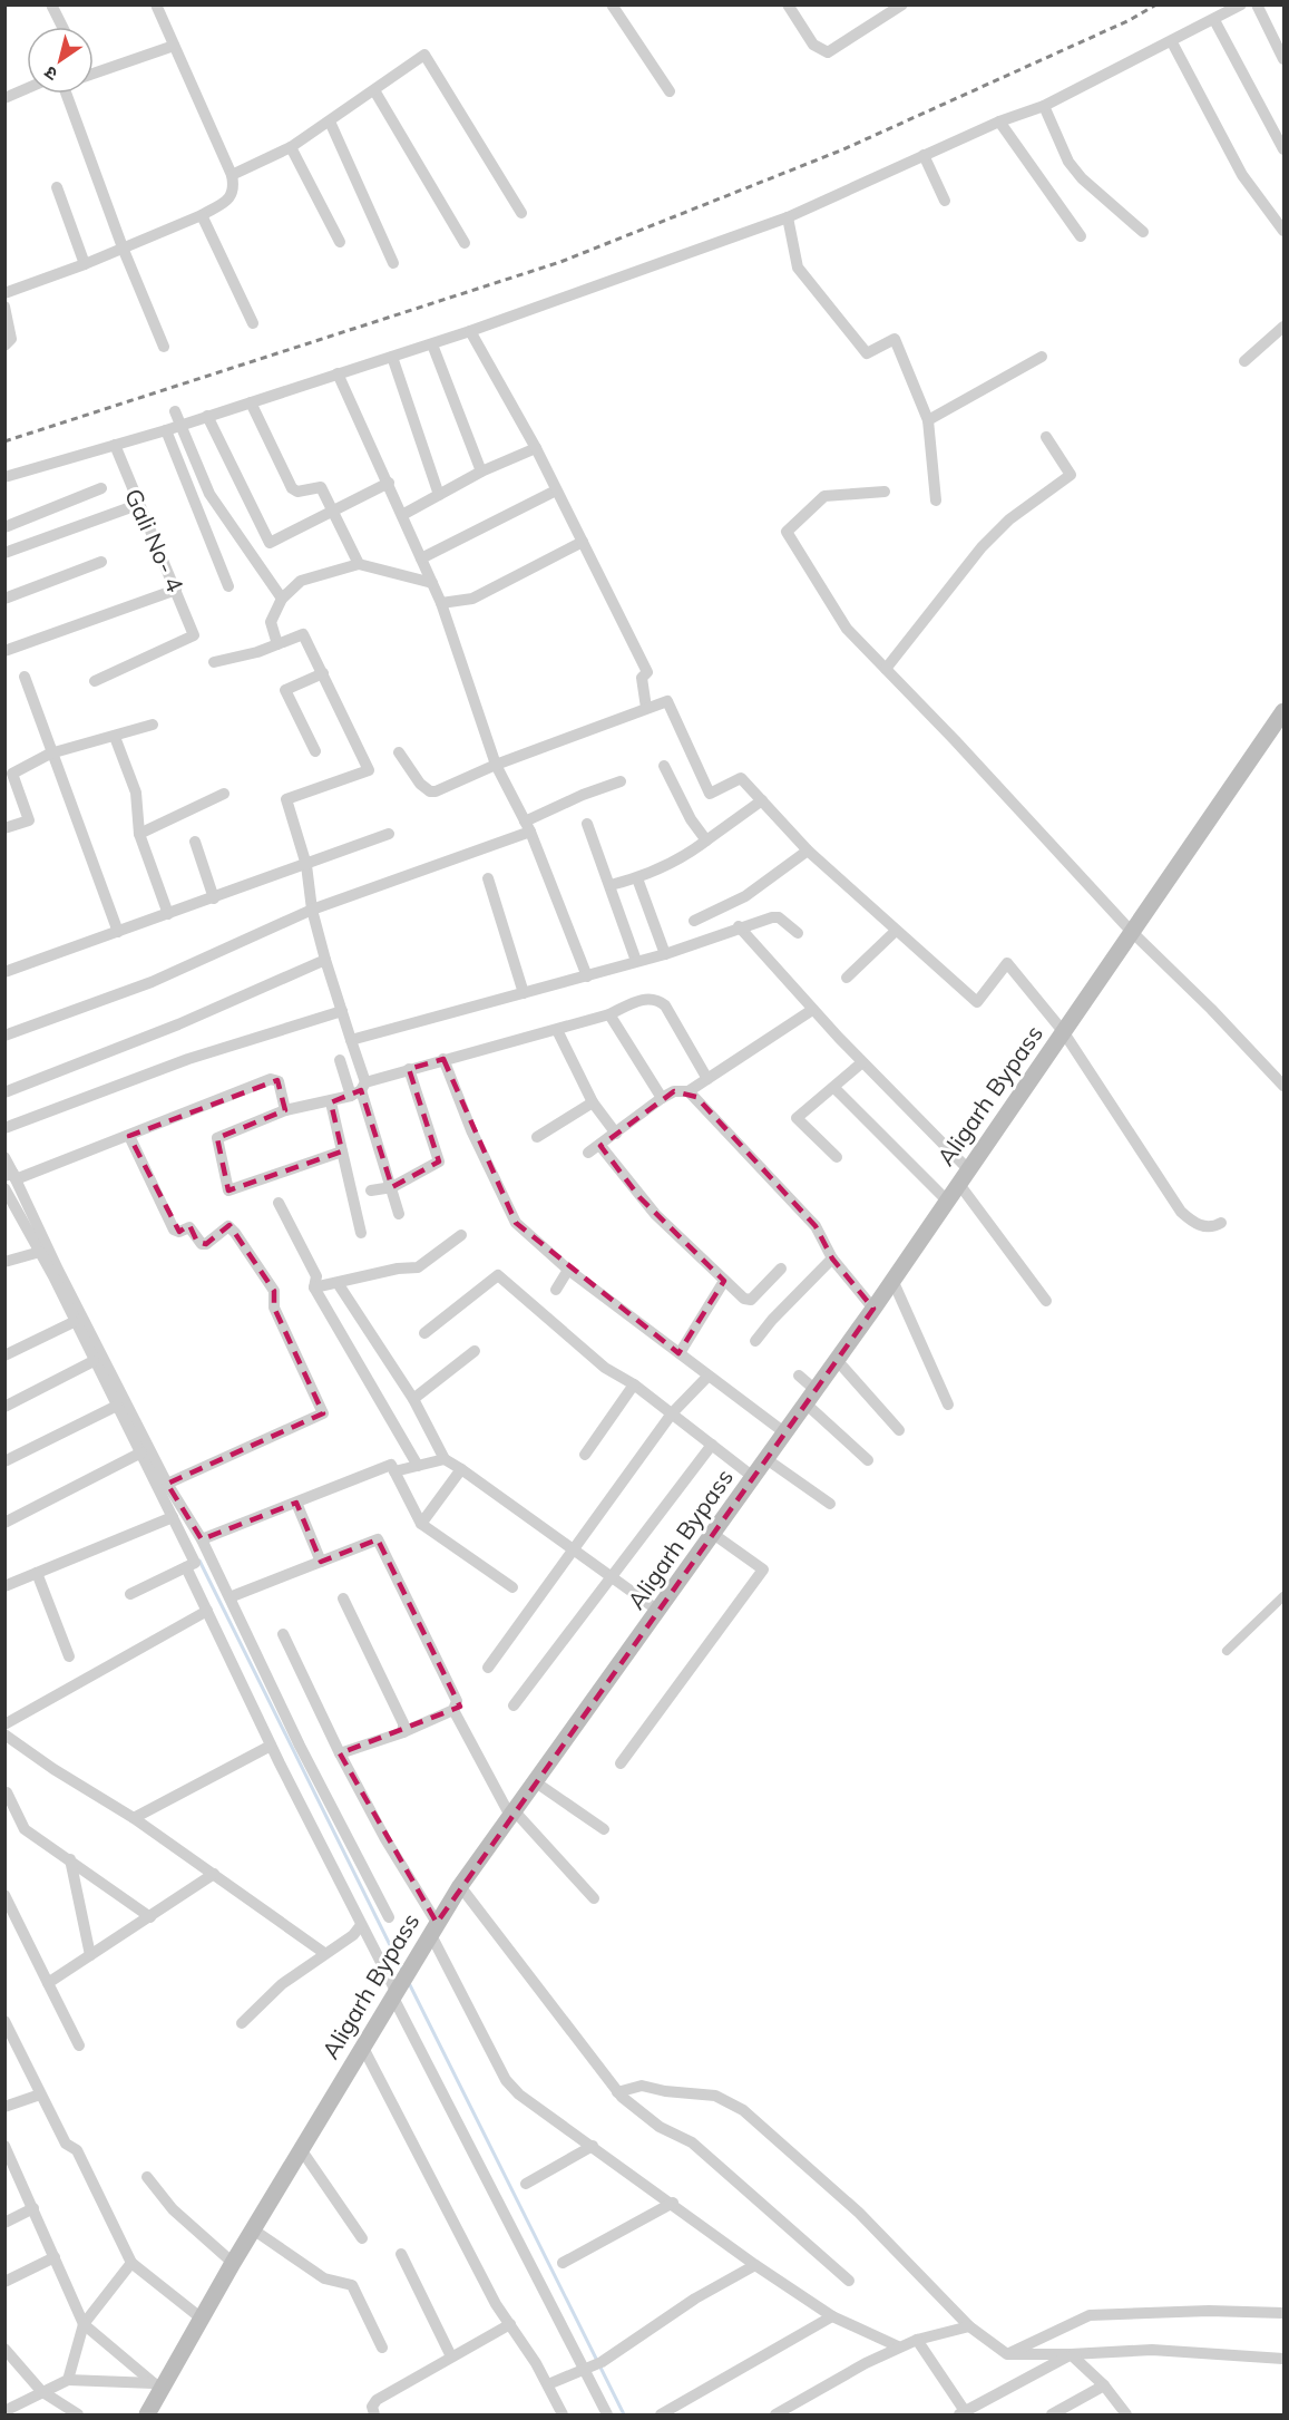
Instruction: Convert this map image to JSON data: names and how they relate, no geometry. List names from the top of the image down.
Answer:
{
  "streets": {
    "main road": ["Aligarh Bypass"],
    "street": ["Gali No- 4"]
  },
  "north": "bottom left"
}
